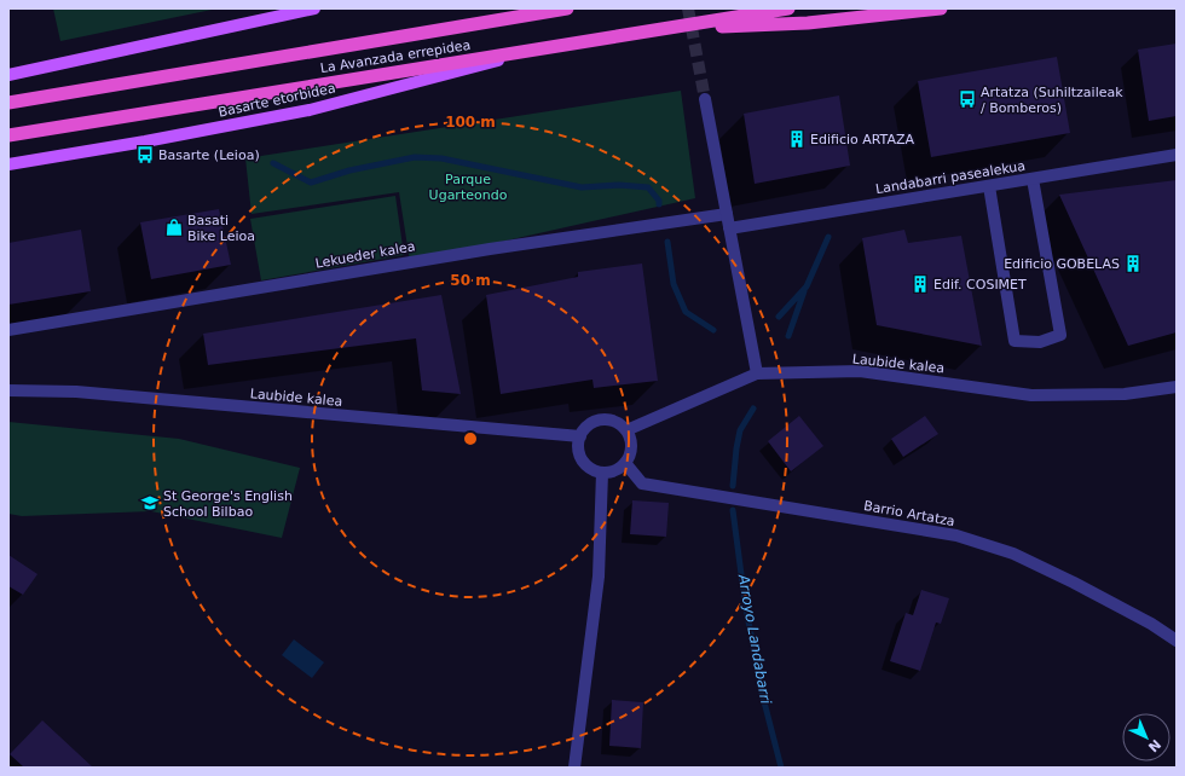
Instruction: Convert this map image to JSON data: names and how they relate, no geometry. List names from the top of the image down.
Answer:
{
  "streets": {
    "highway": ["La Avanzada errepidea"],
    "main road": ["Basarte etorbidea"],
    "street": [
      "Landabarri pasealekua",
      "Lekueder kalea",
      "Laubide kalea",
      "Barrio Artatza"
    ]
  },
  "crossings": [
    ["La Avanzada errepidea", "Basarte etorbidea"],
    ["Laubide kalea", "Barrio Artatza"]
  ],
  "water": ["Arroyo Landabarri"],
  "parks": ["Parque Ugarteondo"],
  "places": {
    "bus stop": ["Artatza (Suhiltzaileak / Bomberos)", "Basarte (Leioa)"],
    "building": ["Edificio ARTAZA", "Edificio GOBELAS", "Edif. COSIMET"],
    "shop": ["Basati Bike Leioa"],
    "school or university": ["St George's English School Bilbao"]
  },
  "north": "bottom right",
  "rings": ["100 m", "50 m"]
}
